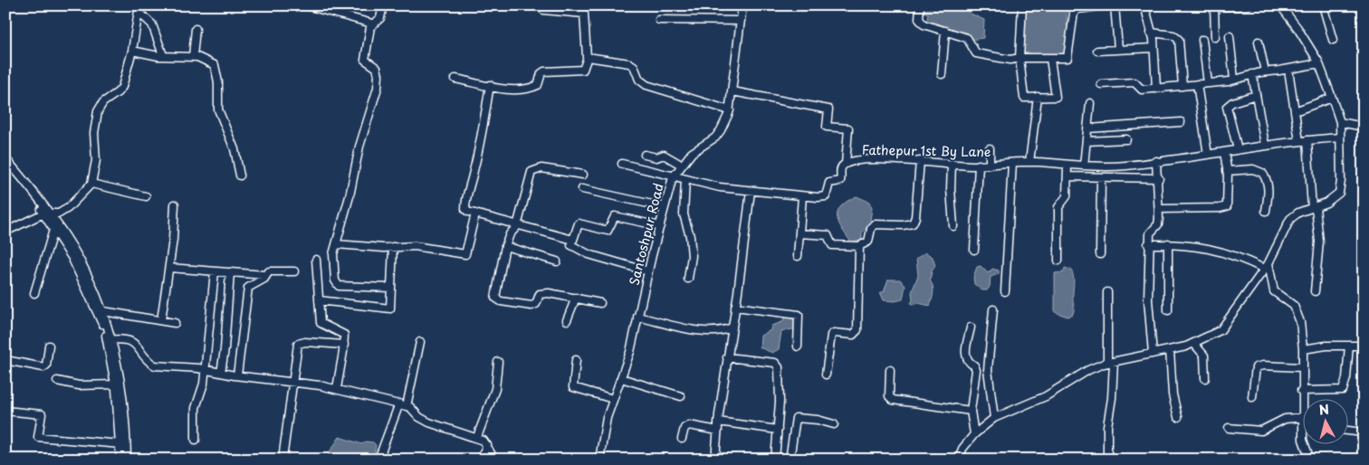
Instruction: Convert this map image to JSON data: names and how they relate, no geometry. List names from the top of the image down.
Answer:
{
  "streets": {
    "street": ["Fathepur 1st By Lane", "Santoshpur Road"]
  },
  "crossings": [
    ["Fathepur 1st By Lane", "Santoshpur Road"]
  ],
  "north": "top"
}
